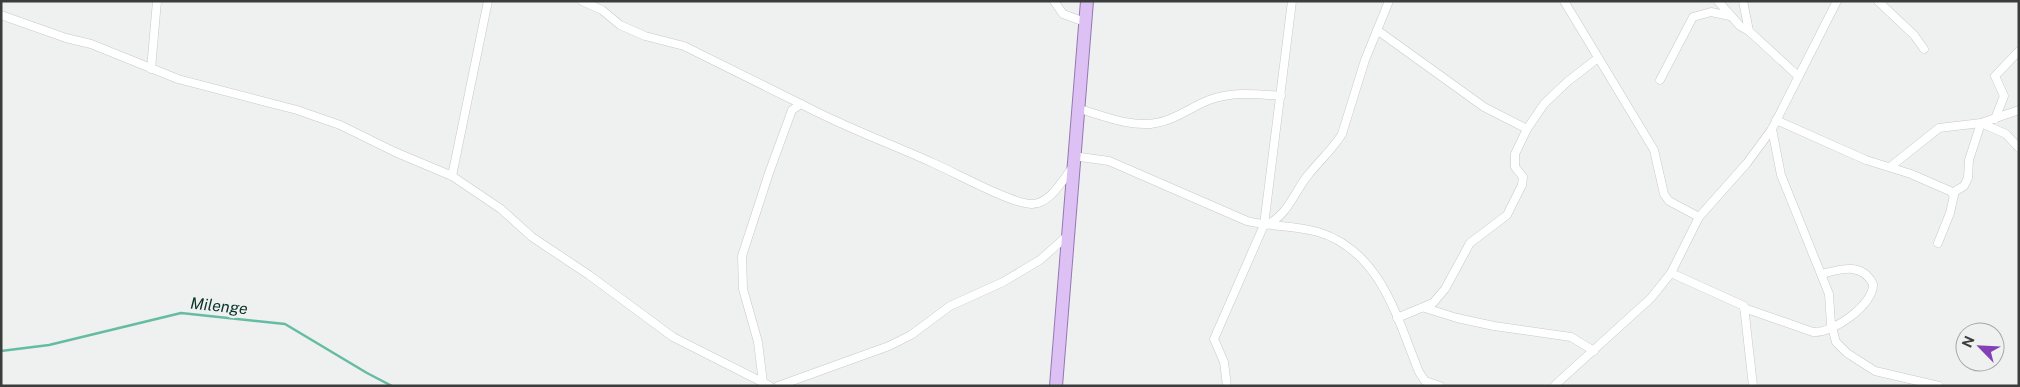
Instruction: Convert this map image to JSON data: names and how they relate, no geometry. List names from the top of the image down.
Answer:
{
  "water": ["Milenge"],
  "north": "top left"
}
